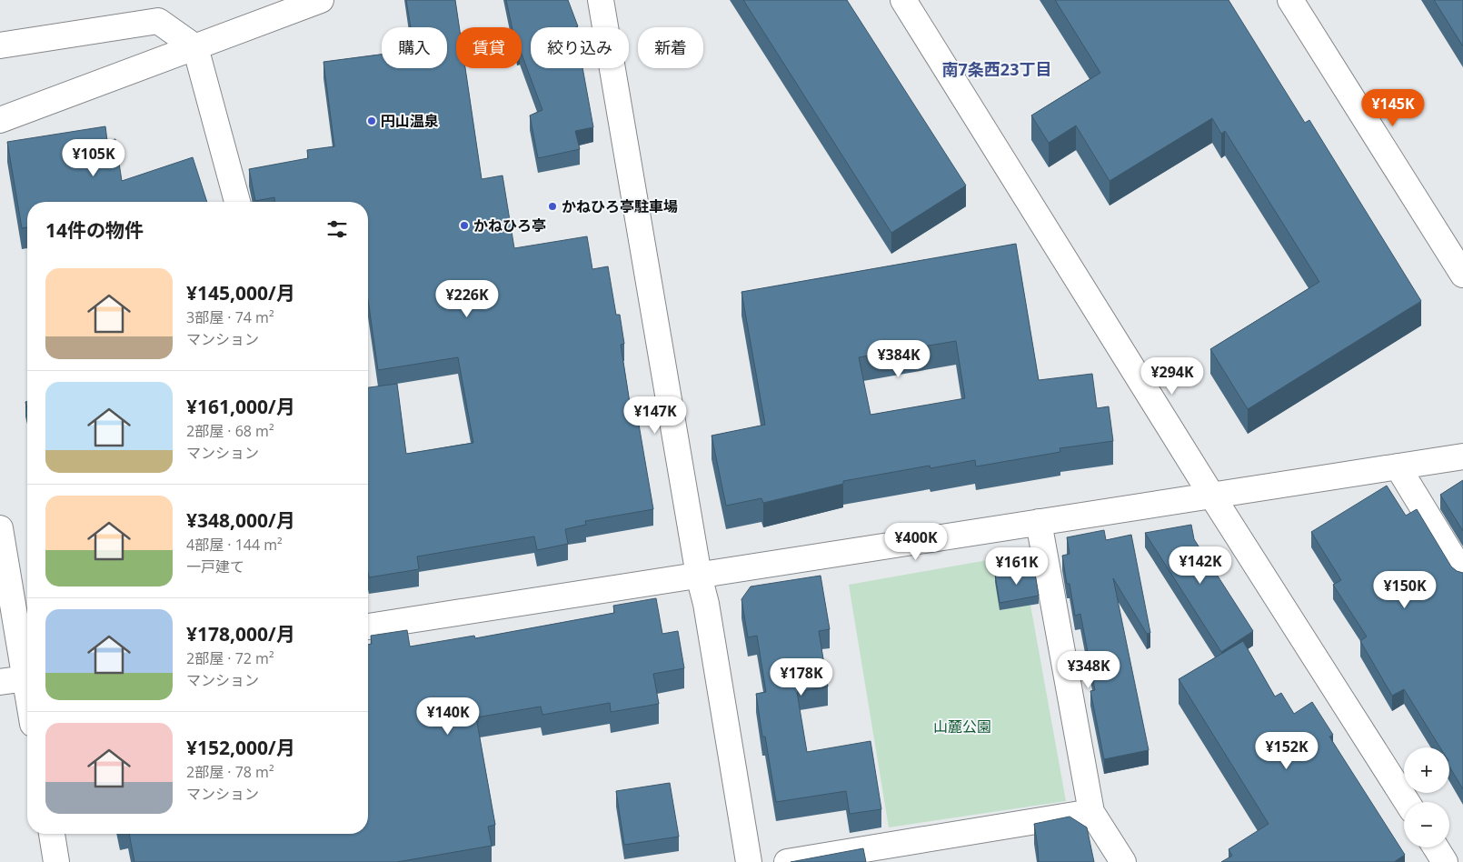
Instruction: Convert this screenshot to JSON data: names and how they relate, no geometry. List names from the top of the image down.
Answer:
{
  "districts": ["南7条西23丁目"],
  "parks": ["山麓公園"],
  "places": ["円山温泉", "かねひろ亭駐車場", "かねひろ亭"],
  "page": {
    "chip": [
      "購入",
      "賃貸",
      "絞り込み",
      "新着"
    ],
    "price": [
      "¥145K",
      "¥105K",
      "¥226K",
      "¥384K",
      "¥294K",
      "¥147K",
      "¥400K",
      "¥142K",
      "¥161K",
      "¥150K",
      "¥348K",
      "¥178K",
      "¥140K",
      "¥152K"
    ],
    "heading": "14件の物件",
    "list": [
      {
        "name": "¥145,000/月",
        "note": "3部屋 · 74 m² · マンション"
      },
      {
        "name": "¥161,000/月",
        "note": "2部屋 · 68 m² · マンション"
      },
      {
        "name": "¥348,000/月",
        "note": "4部屋 · 144 m² · 一戸建て"
      },
      {
        "name": "¥178,000/月",
        "note": "2部屋 · 72 m² · マンション"
      },
      {
        "name": "¥152,000/月",
        "note": "2部屋 · 78 m² · マンション"
      }
    ],
    "map_buttons": ["+", "−"]
  }
}
